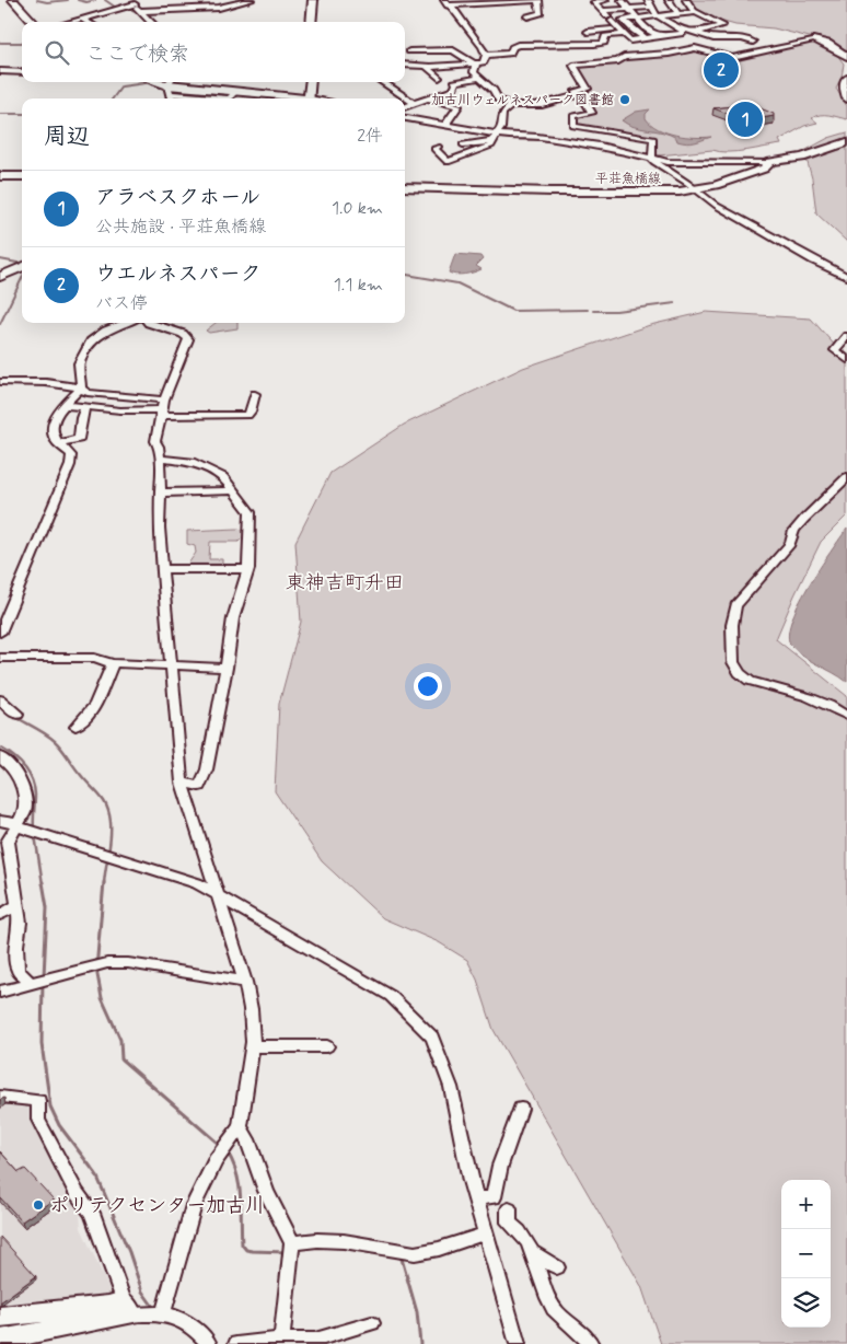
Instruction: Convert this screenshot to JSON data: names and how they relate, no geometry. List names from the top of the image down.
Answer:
{
  "streets": {
    "main road": ["平荘魚橋線"]
  },
  "districts": ["東神吉町升田"],
  "places": ["加古川ウェルネスパーク図書館", "ポリテクセンター加古川"],
  "page": {
    "search": "ここで検索",
    "pins": ["2", "1"],
    "heading": ["周辺", "2件"],
    "list": [
      {
        "mark": "1",
        "name": "アラベスクホール",
        "note": "公共施設 · 平荘魚橋線",
        "value": "1.0 km"
      },
      {
        "mark": "2",
        "name": "ウエルネスパーク",
        "note": "バス停",
        "value": "1.1 km"
      }
    ],
    "map_buttons": ["+", "−"]
  }
}
